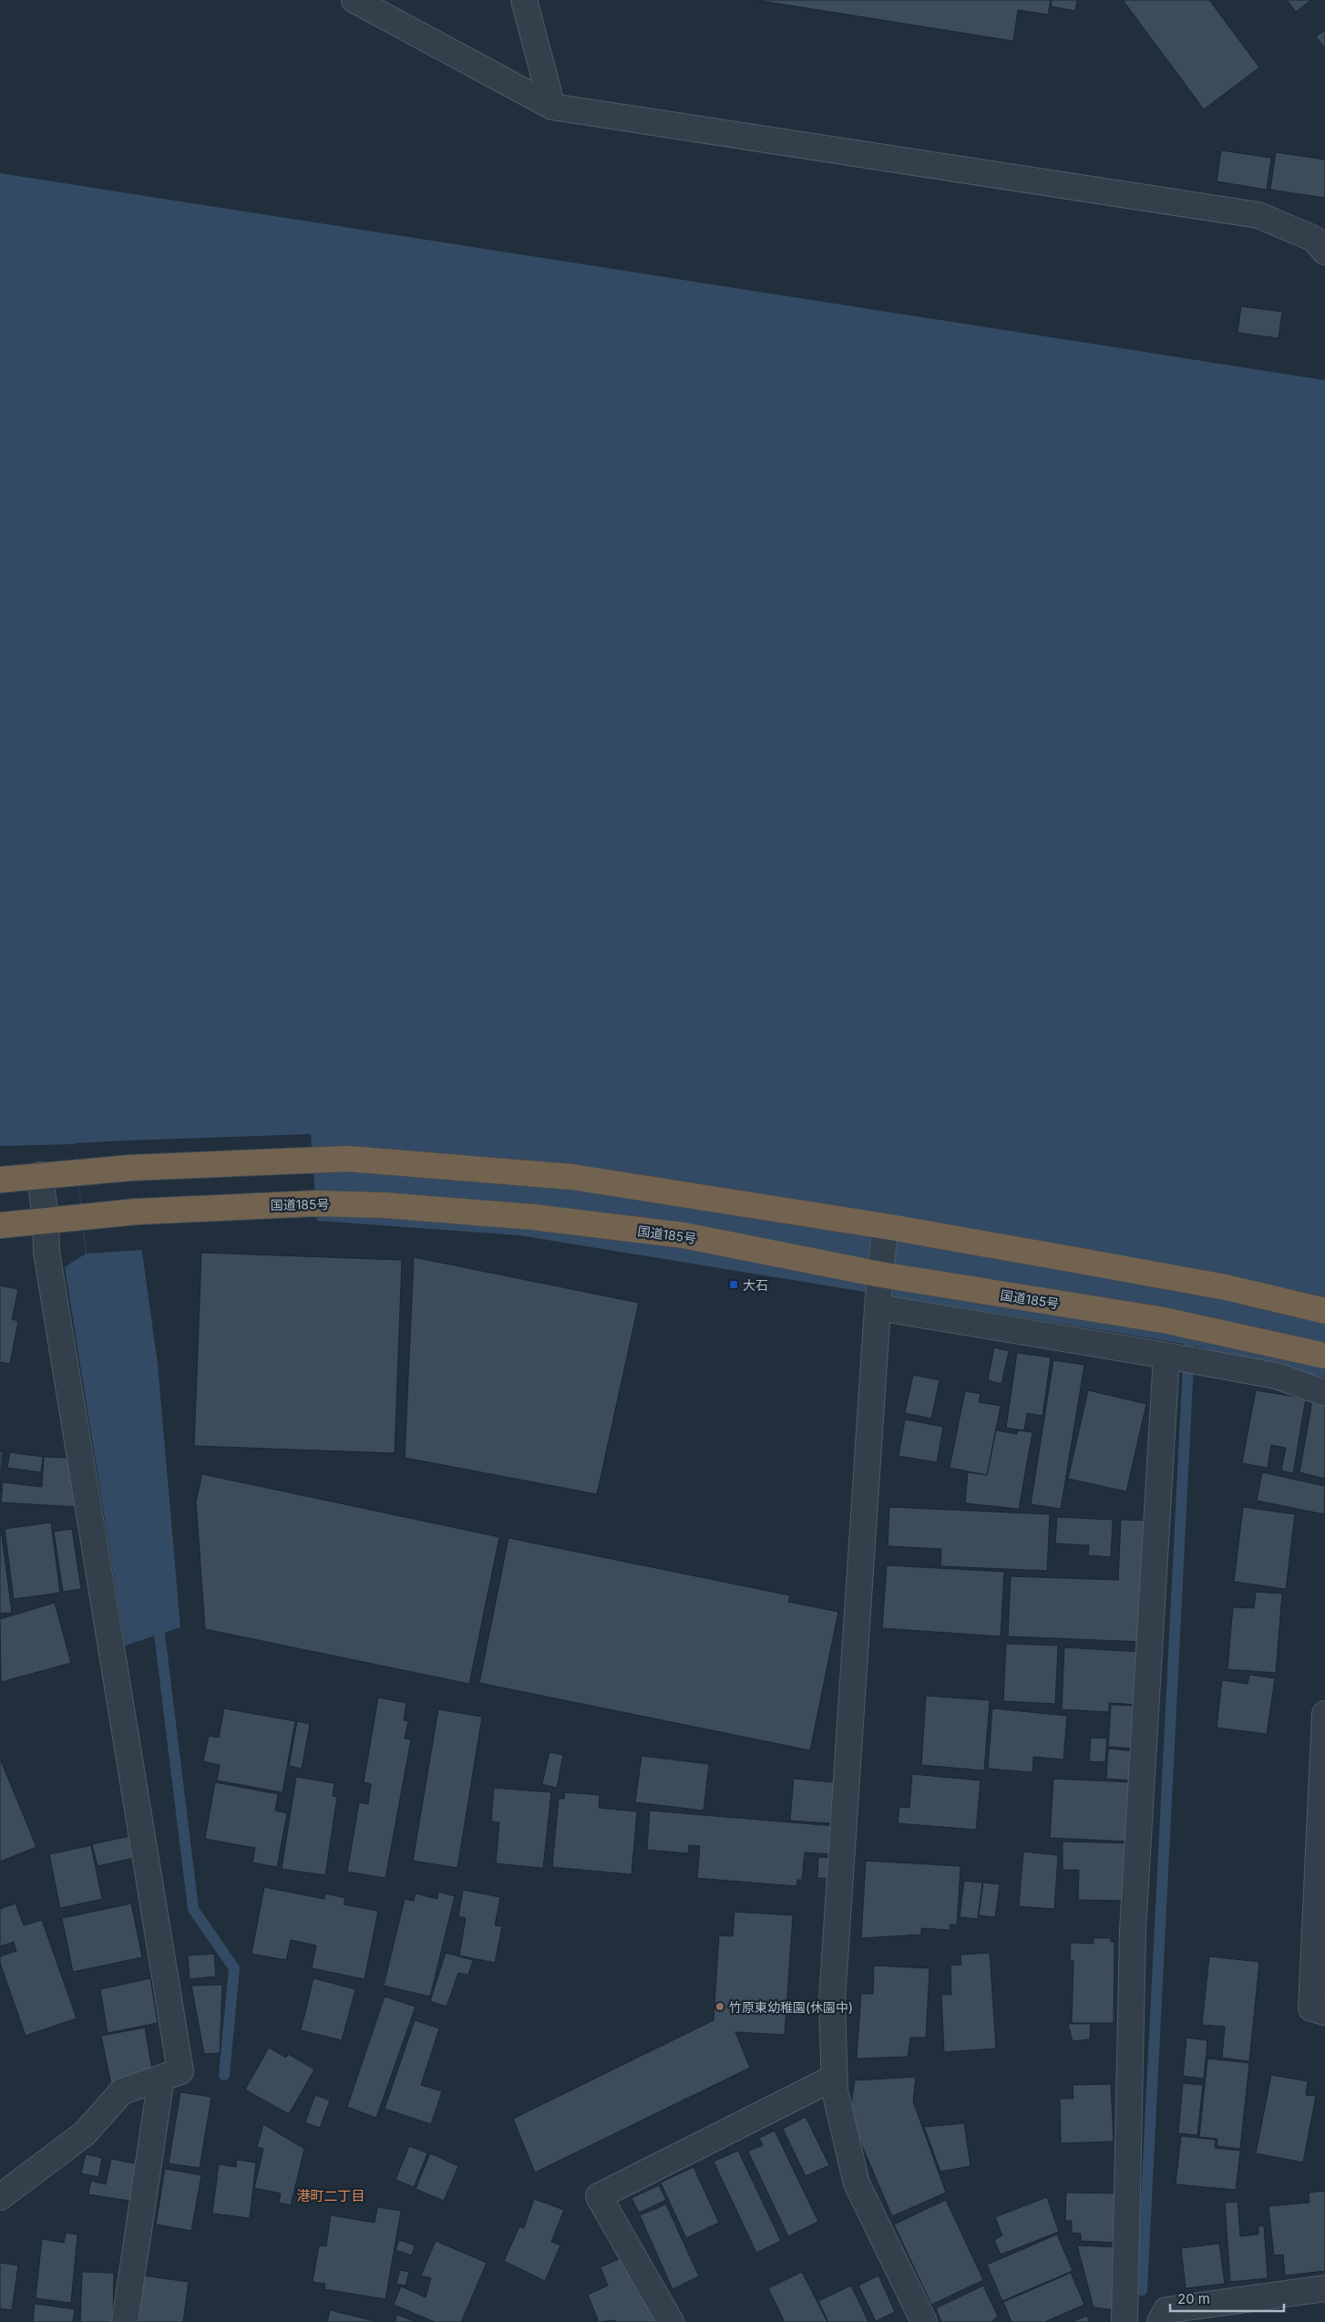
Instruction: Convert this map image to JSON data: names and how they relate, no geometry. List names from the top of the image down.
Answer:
{
  "streets": {
    "highway": ["国道185号"]
  },
  "districts": ["港町二丁目"],
  "places": {
    "transit": ["大石"],
    "other": ["竹原東幼稚園(休園中)"]
  },
  "scale_bar": "20 m"
}
